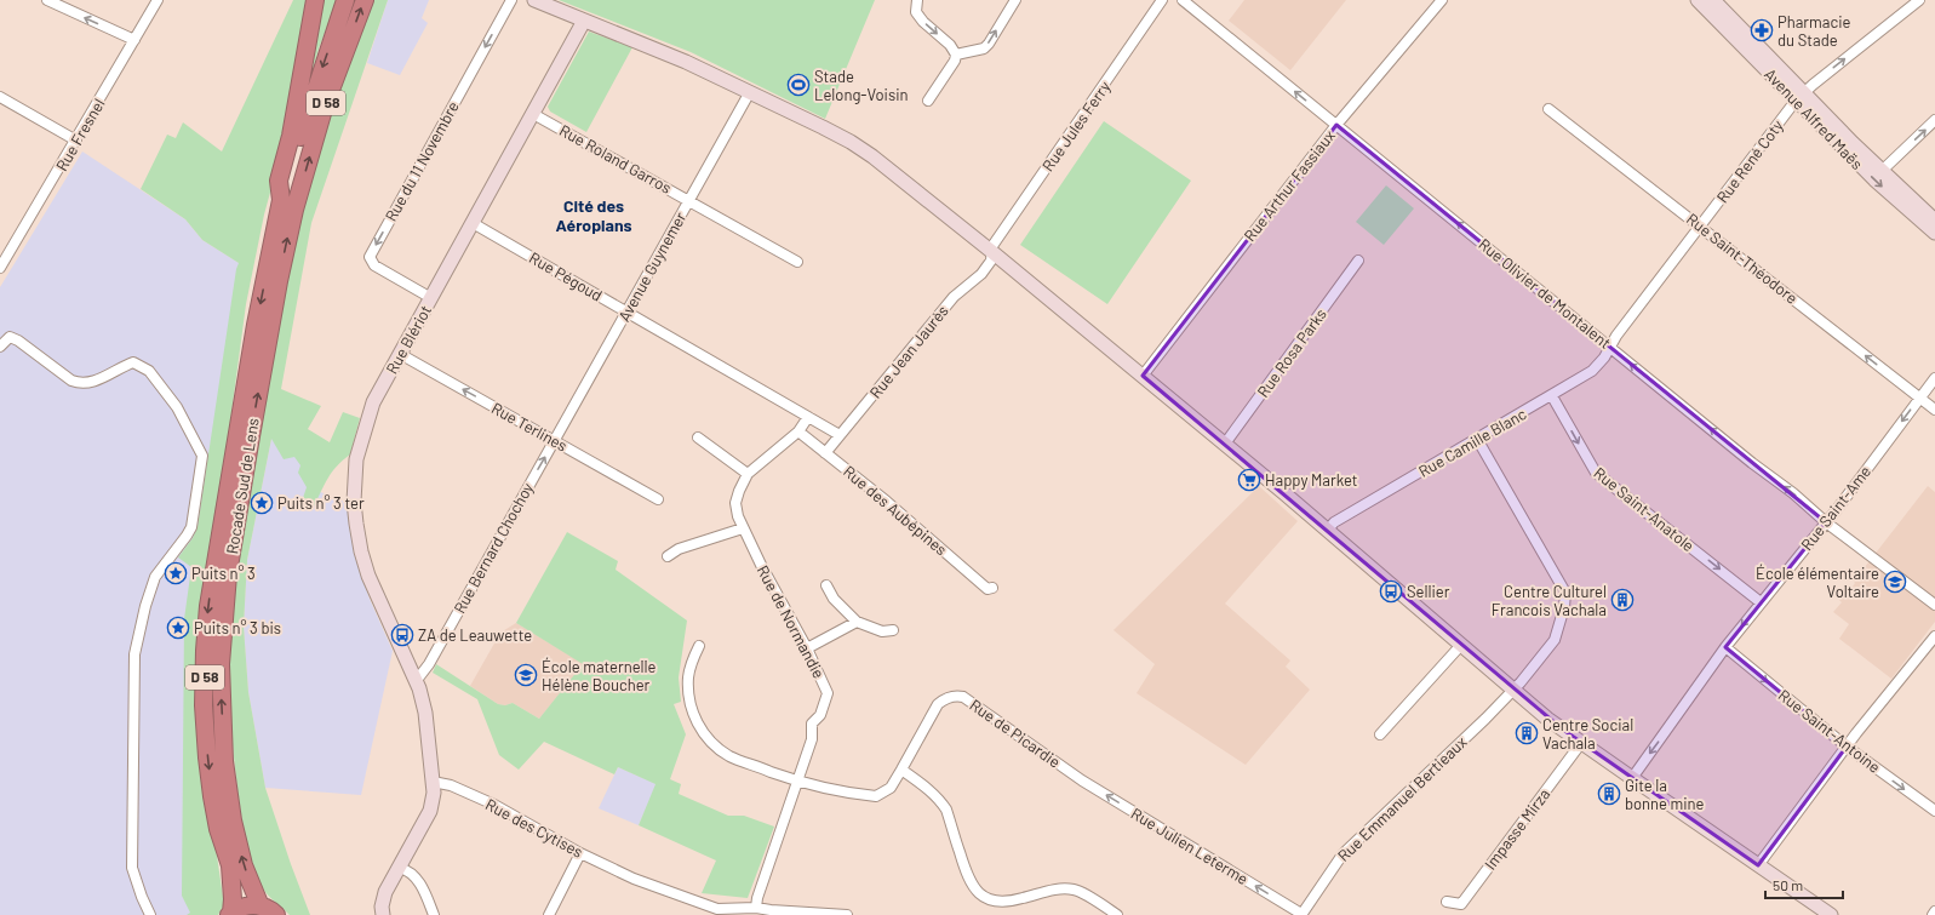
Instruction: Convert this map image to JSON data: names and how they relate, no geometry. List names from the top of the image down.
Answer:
{
  "streets": {
    "highway": ["D 58", "Rocade Sud de Lens"],
    "street": [
      "Avenue Alfred Maës",
      "Rue Jules Ferry",
      "Rue Fresnel",
      "Rue Roland Garros",
      "Rue du 11 Novembre",
      "Rue René Coty",
      "Rue Arthur Fassiaux",
      "Rue Saint-Théodore",
      "Avenue Guynemer",
      "Rue Pégoud",
      "Rue Olivier de Montalent",
      "Rue Blériot",
      "Rue Jean Jaurès",
      "Rue Rosa Parks",
      "Rue Terlines",
      "Rue Camille Blanc",
      "Rue Saint-Ame",
      "Rue Saint-Anatole",
      "Rue des Aubépines",
      "Rue Bernard Chochoy",
      "Rue de Normandie",
      "Rue Saint-Antoine",
      "Rue de Picardie",
      "Rue Emmanuel Bertieaux",
      "Rue des Cytises",
      "Impasse Mirza",
      "Rue Julien Leterme"
    ]
  },
  "crossings": [
    ["D 58", "Rocade Sud de Lens"],
    ["Avenue Alfred Maës", "Rue René Coty"],
    ["Rue Jules Ferry", "Rue Jean Jaurès"],
    ["Rue Roland Garros", "Avenue Guynemer"],
    ["Rue Roland Garros", "Rue Blériot"],
    ["Rue du 11 Novembre", "Rue Blériot"],
    ["Rue René Coty", "Rue Saint-Théodore"],
    ["Rue René Coty", "Rue Olivier de Montalent"],
    ["Rue René Coty", "Rue Camille Blanc"],
    ["Rue Arthur Fassiaux", "Rue Olivier de Montalent"],
    ["Rue Saint-Théodore", "Rue Saint-Ame"],
    ["Avenue Guynemer", "Rue Pégoud"],
    ["Avenue Guynemer", "Rue Terlines"],
    ["Avenue Guynemer", "Rue Bernard Chochoy"],
    ["Rue Pégoud", "Rue Blériot"],
    ["Rue Pégoud", "Rue Jean Jaurès"],
    ["Rue Olivier de Montalent", "Rue Camille Blanc"],
    ["Rue Olivier de Montalent", "Rue Saint-Ame"],
    ["Rue Blériot", "Rue Terlines"],
    ["Rue Blériot", "Rue Bernard Chochoy"],
    ["Rue Blériot", "Rue des Cytises"],
    ["Rue Jean Jaurès", "Rue des Aubépines"],
    ["Rue Terlines", "Rue Bernard Chochoy"],
    ["Rue Camille Blanc", "Rue Saint-Anatole"],
    ["Rue Camille Blanc", "Rue Emmanuel Bertieaux"],
    ["Rue Saint-Ame", "Rue Saint-Anatole"],
    ["Rue Saint-Ame", "Rue Saint-Antoine"],
    ["Rue de Normandie", "Rue de Picardie"],
    ["Rue de Picardie", "Rue Julien Leterme"],
    ["Rue Emmanuel Bertieaux", "Rue Julien Leterme"]
  ],
  "one_way": [
    "Rue du 11 Novembre",
    "Rue Saint-Théodore",
    "Rue Olivier de Montalent",
    "Rue Terlines",
    "Rue Saint-Ame",
    "Rue Saint-Anatole",
    "Rue Bernard Chochoy",
    "Rue Saint-Antoine",
    "Rue Julien Leterme"
  ],
  "districts": ["Cité des Aéroplans"],
  "places": {
    "pharmacy": ["Pharmacie du Stade"],
    "sports": ["Stade Lelong-Voisin"],
    "supermarket": ["Happy Market"],
    "place": ["Puits n° 3 ter", "Puits n° 3", "Puits n° 3 bis"],
    "school or university": ["École élémentaire Voltaire", "École maternelle Hélène Boucher"],
    "bus stop": ["Sellier", "ZA de Leauwette"],
    "building": ["Centre Culturel Francois Vachala", "Centre Social Vachala", "Gite la bonne mine"]
  },
  "scale_bar": "50 m"
}
